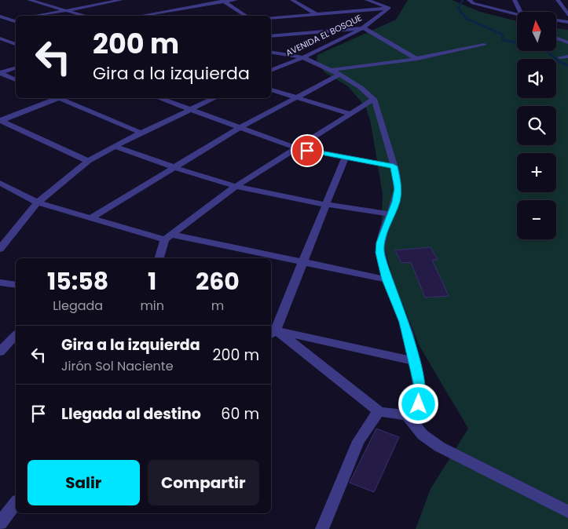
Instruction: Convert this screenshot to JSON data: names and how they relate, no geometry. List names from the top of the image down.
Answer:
{
  "streets": {
    "street": ["AVENIDA EL BOSQUE"]
  },
  "north": "top",
  "page": {
    "map_buttons": ["+", "−"],
    "turn": ["200 m", "Gira a la izquierda"],
    "eta": [
      "15:58",
      "Llegada",
      "1",
      "min",
      "260",
      "m"
    ],
    "list": [
      {
        "name": "Gira a la izquierda",
        "note": "Jirón Sol Naciente",
        "value": "200 m"
      },
      {
        "name": "Llegada al destino",
        "value": "60 m"
      }
    ],
    "buttons": ["Salir", "Compartir"]
  }
}
